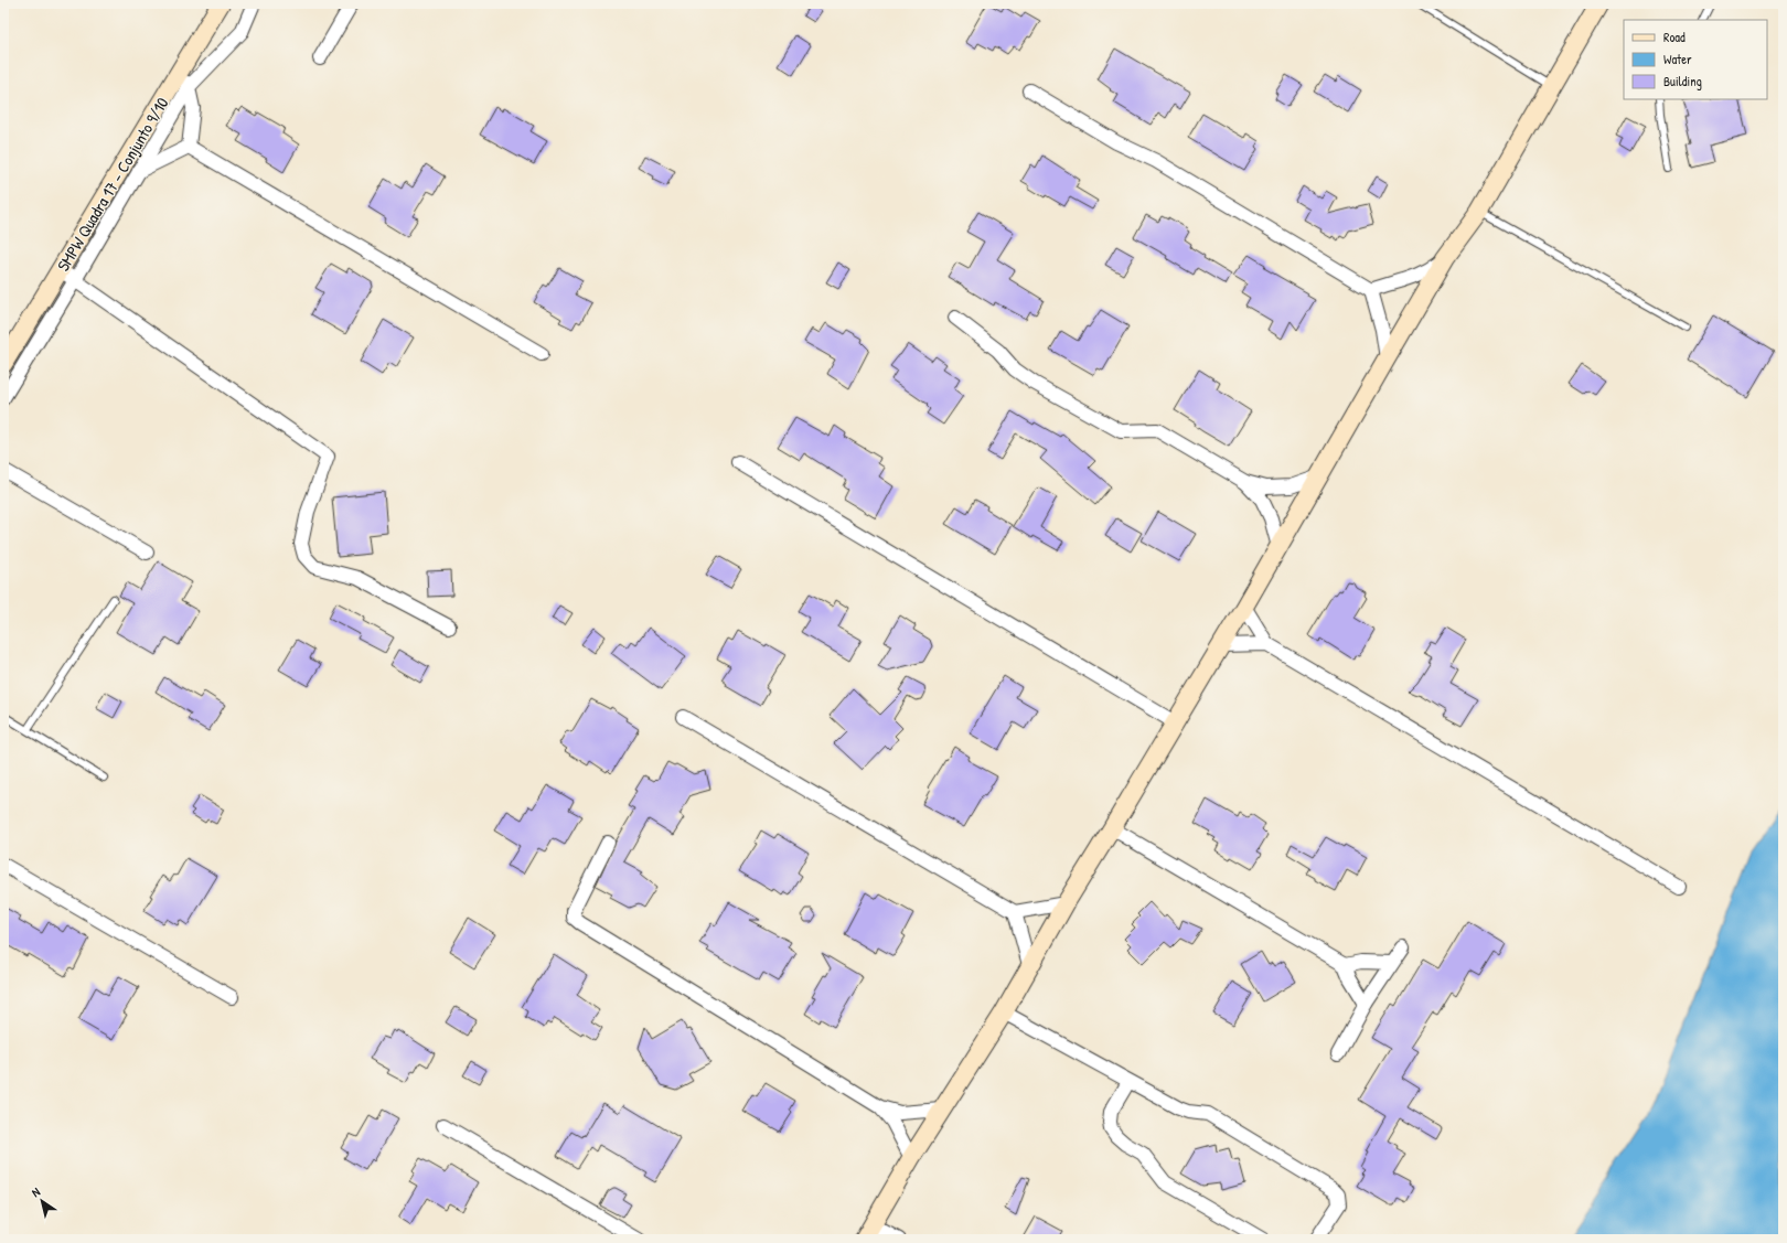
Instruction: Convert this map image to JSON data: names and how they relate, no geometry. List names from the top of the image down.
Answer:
{
  "streets": {
    "street": ["SMPW Quadra 17 - Conjunto 9/10"]
  },
  "legend": ["Road", "Water", "Building"],
  "north": "top left"
}
